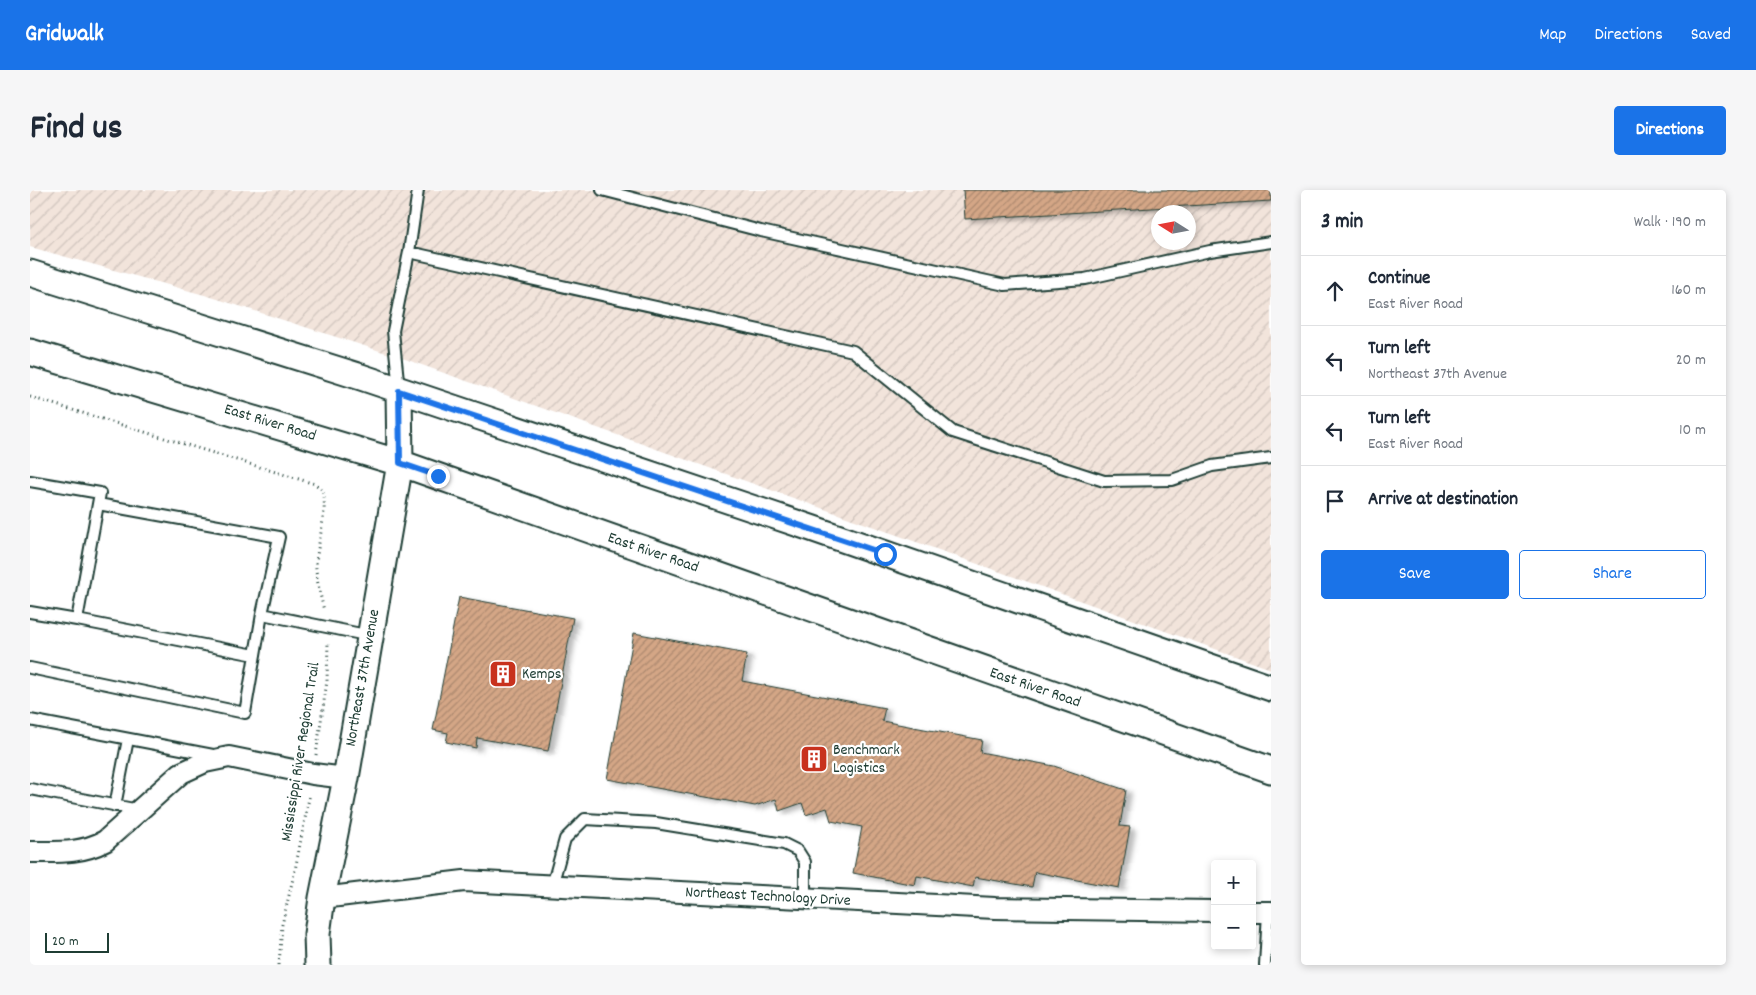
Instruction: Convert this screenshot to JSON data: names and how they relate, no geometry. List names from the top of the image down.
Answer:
{
  "streets": {
    "street": ["East River Road", "Northeast 37th Avenue", "Northeast Technology Drive"],
    "path": ["Mississippi River Regional Trail"]
  },
  "crossings": [
    ["East River Road", "Northeast 37th Avenue"],
    ["Northeast 37th Avenue", "Northeast Technology Drive"]
  ],
  "places": {
    "building": ["Kemps", "Benchmark Logistics"]
  },
  "scale_bar": "20 m",
  "north": "left",
  "page": {
    "header": "Gridwalk",
    "nav": ["Map", "Directions", "Saved"],
    "title": "Find us",
    "buttons": [
      "Directions",
      ["Save", "Share"]
    ],
    "heading": ["3 min", "Walk · 190 m"],
    "list": [
      ["Continue", "East River Road", "160 m"],
      ["Turn left", "Northeast 37th Avenue", "20 m"],
      ["Turn left", "East River Road", "10 m"],
      "Arrive at destination"
    ],
    "map_buttons": ["+", "−"],
    "scale": "20 m"
  }
}
